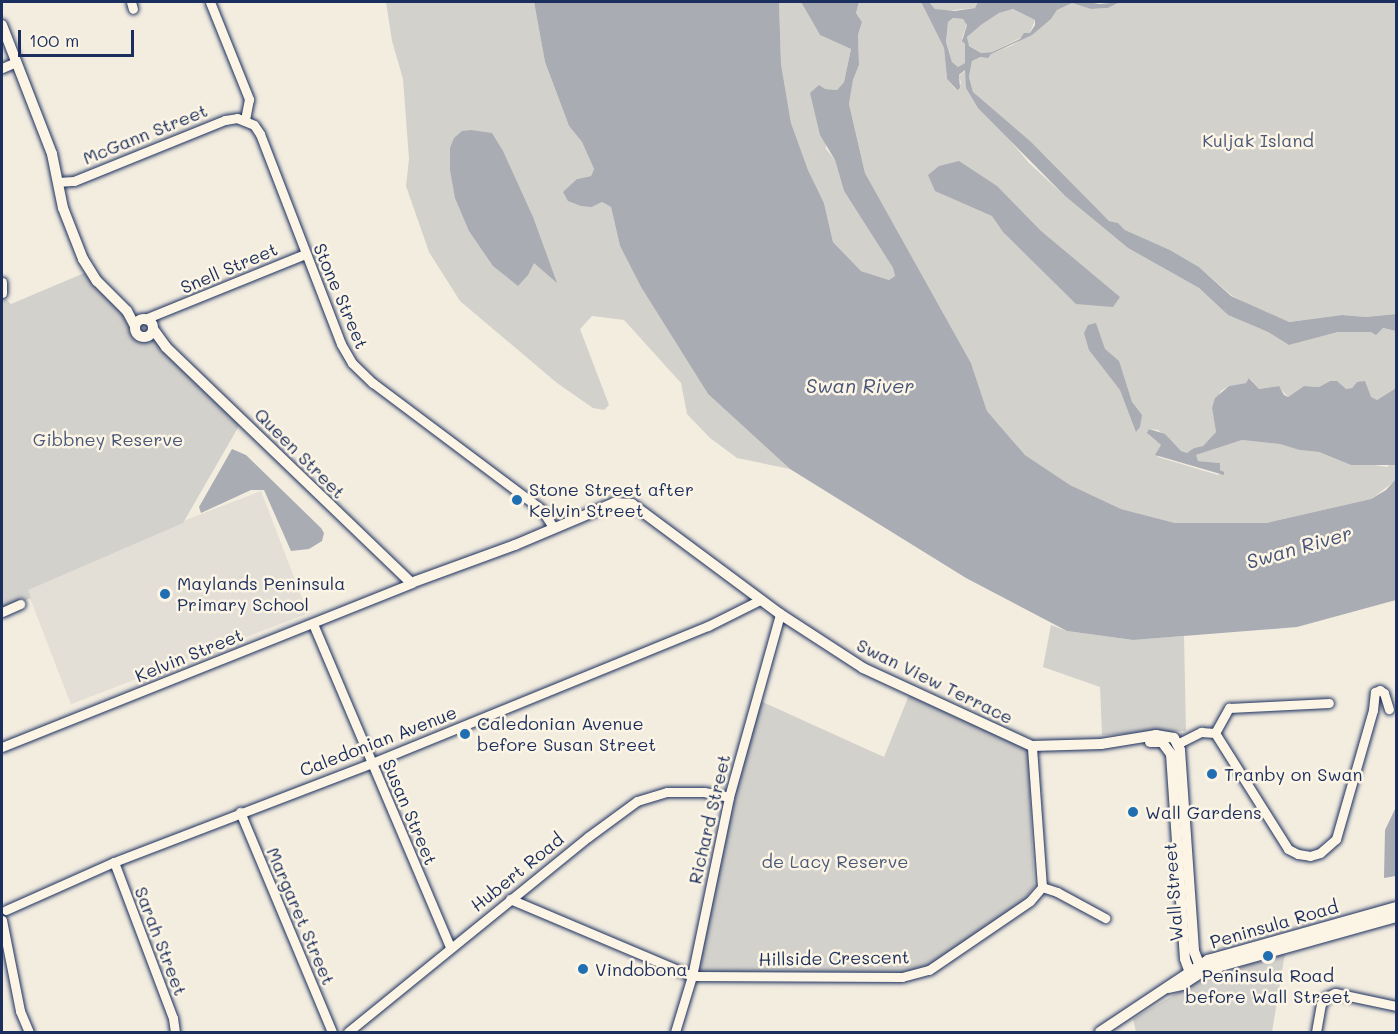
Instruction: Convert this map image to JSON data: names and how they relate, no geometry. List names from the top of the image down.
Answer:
{
  "streets": {
    "street": [
      "McGann Street",
      "Snell Street",
      "Stone Street",
      "Queen Street",
      "Kelvin Street",
      "Swan View Terrace",
      "Caledonian Avenue",
      "Susan Street",
      "Richard Street",
      "Hubert Road",
      "Wall Street",
      "Margaret Street",
      "Peninsula Road",
      "Sarah Street",
      "Hillside Crescent"
    ]
  },
  "crossings": [
    ["McGann Street", "Stone Street"],
    ["McGann Street", "Queen Street"],
    ["Snell Street", "Stone Street"],
    ["Snell Street", "Queen Street"],
    ["Stone Street", "Kelvin Street"],
    ["Queen Street", "Kelvin Street"],
    ["Kelvin Street", "Swan View Terrace"],
    ["Kelvin Street", "Susan Street"],
    ["Swan View Terrace", "Caledonian Avenue"],
    ["Swan View Terrace", "Richard Street"],
    ["Swan View Terrace", "Wall Street"],
    ["Caledonian Avenue", "Susan Street"],
    ["Caledonian Avenue", "Margaret Street"],
    ["Caledonian Avenue", "Sarah Street"],
    ["Susan Street", "Hubert Road"],
    ["Richard Street", "Hubert Road"],
    ["Richard Street", "Hillside Crescent"],
    ["Hubert Road", "Hillside Crescent"],
    ["Wall Street", "Peninsula Road"]
  ],
  "water": ["Swan River"],
  "parks": ["Kuljak Island", "Gibbney Reserve", "de Lacy Reserve"],
  "places": [
    "Stone Street after Kelvin Street",
    "Maylands Peninsula Primary School",
    "Caledonian Avenue before Susan Street",
    "Tranby on Swan",
    "Wall Gardens",
    "Peninsula Road before Wall Street",
    "Vindobona"
  ],
  "scale_bar": "100 m"
}
